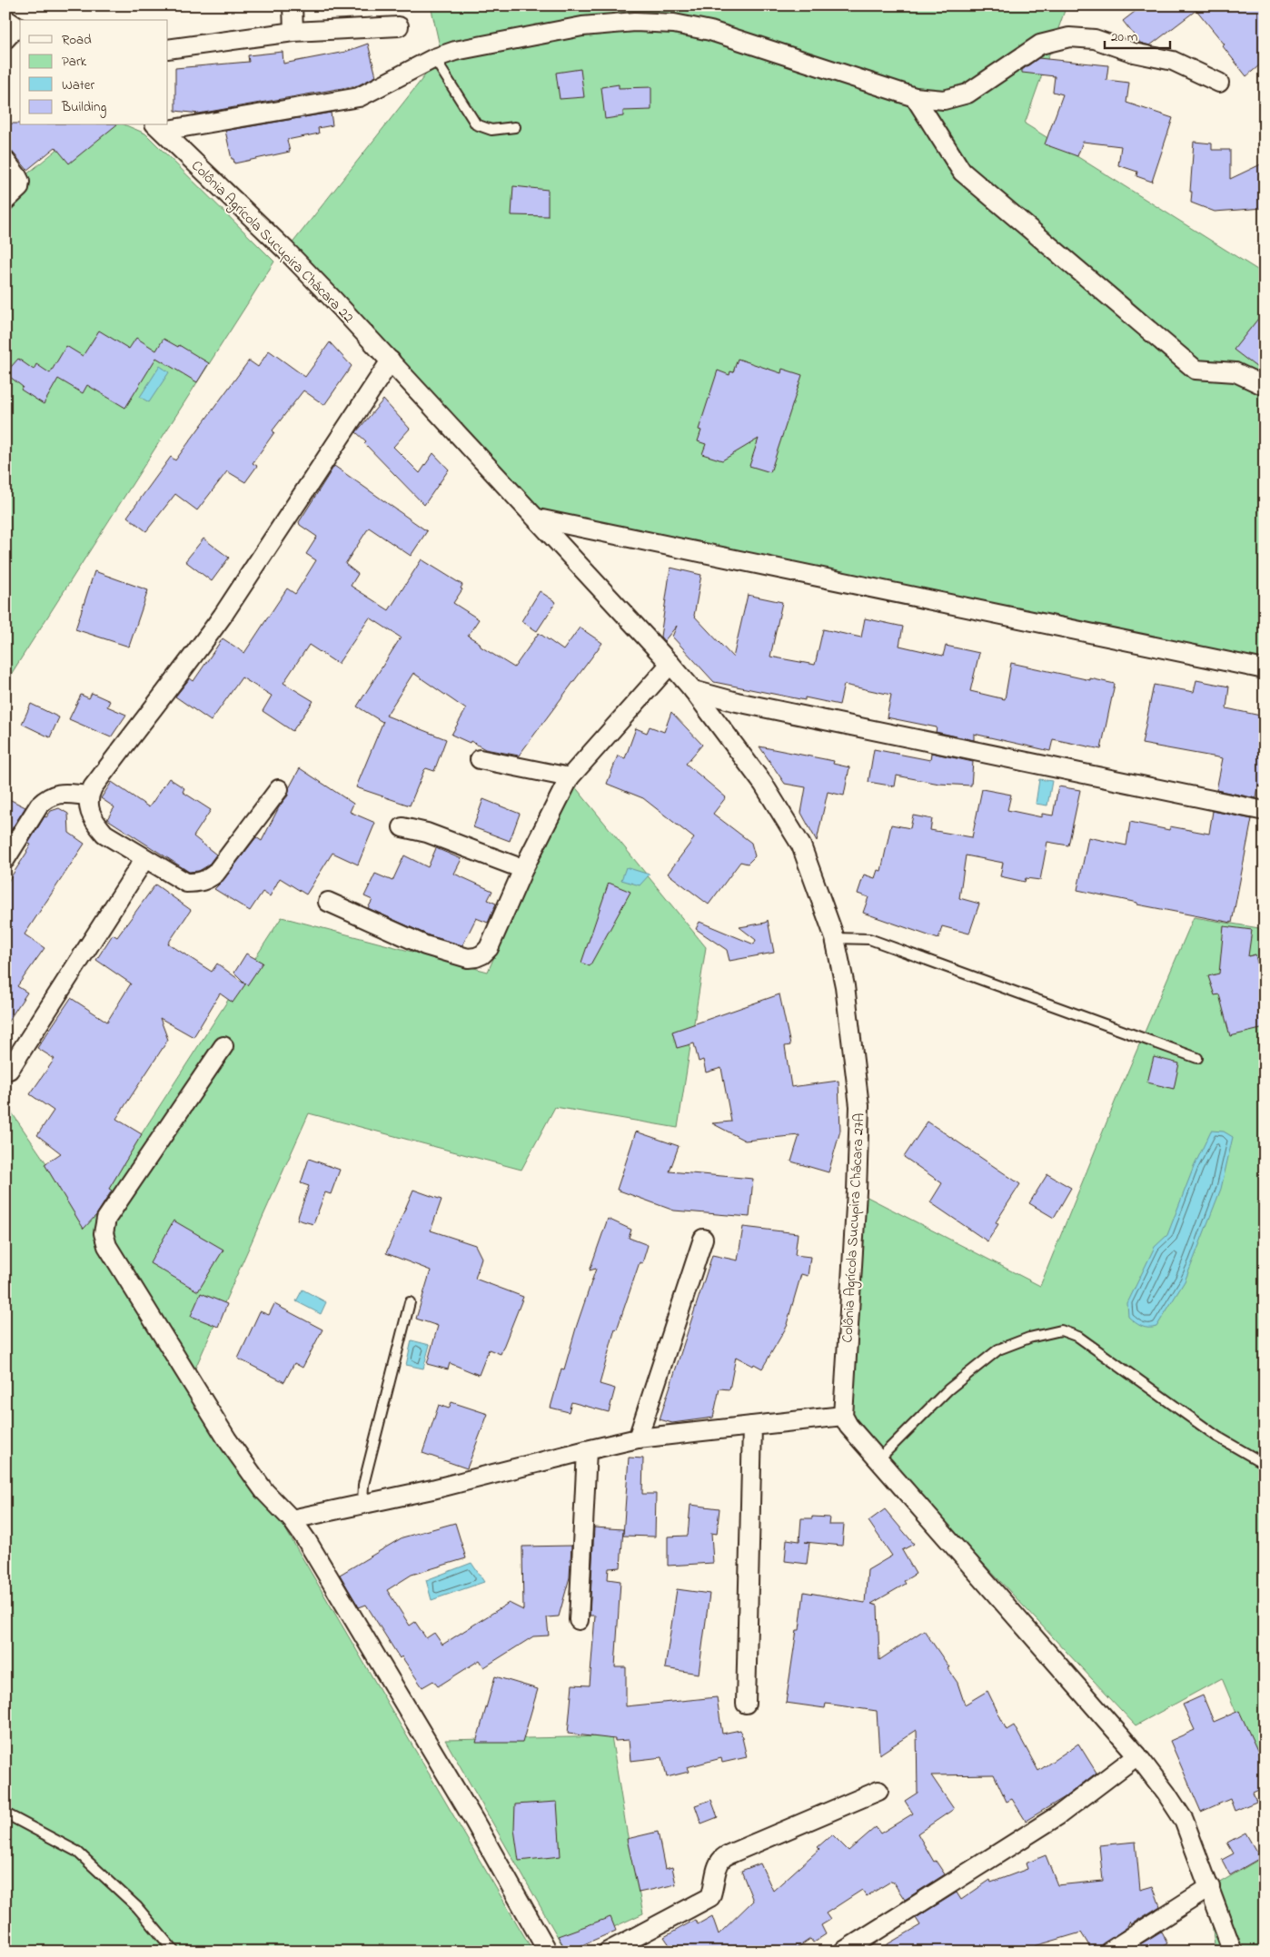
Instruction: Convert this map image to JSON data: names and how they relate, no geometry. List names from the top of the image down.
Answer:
{
  "streets": {
    "street": ["Colônia Agrícola Sucupira Chácara 22", "Colônia Agrícola Sucupira Chácara 27A"]
  },
  "crossings": [
    ["Colônia Agrícola Sucupira Chácara 22", "Colônia Agrícola Sucupira Chácara 27A"]
  ],
  "legend": [
    "Road",
    "Park",
    "Water",
    "Building"
  ],
  "scale_bar": "20 m"
}
